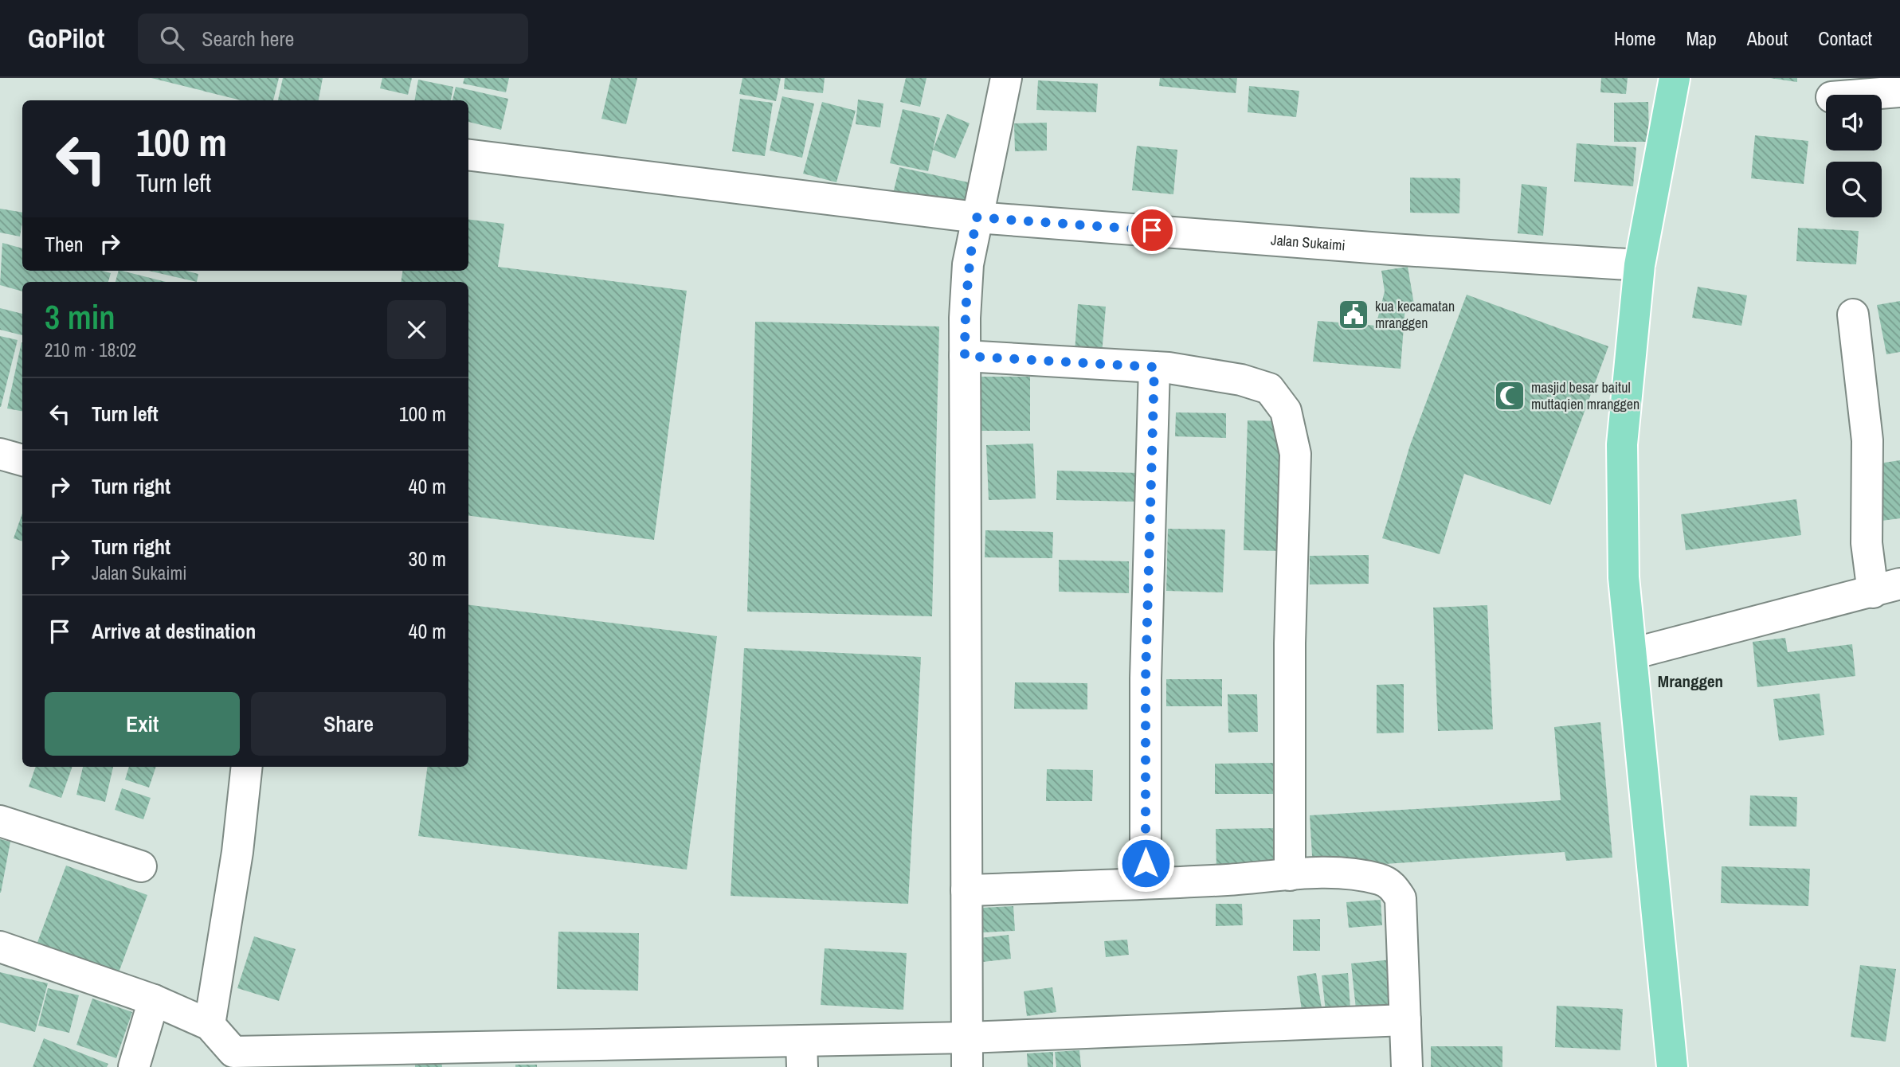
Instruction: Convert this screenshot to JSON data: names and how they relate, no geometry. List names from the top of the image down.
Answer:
{
  "streets": {
    "street": ["Jalan Sukaimi"]
  },
  "districts": ["Mranggen"],
  "places": {
    "public building": ["kua kecamatan mranggen"],
    "mosque": ["masjid besar baitul muttaqien mranggen"]
  },
  "page": {
    "header": "GoPilot",
    "search": "Search here",
    "nav": [
      "Home",
      "Map",
      "About",
      "Contact"
    ],
    "turn": ["100 m", "Turn left"],
    "then": "Then",
    "heading": ["3 min", "210 m · 18:02"],
    "list": [
      {
        "name": "Turn left",
        "value": "100 m"
      },
      {
        "name": "Turn right",
        "value": "40 m"
      },
      {
        "name": "Turn right",
        "note": "Jalan Sukaimi",
        "value": "30 m"
      },
      {
        "name": "Arrive at destination",
        "value": "40 m"
      }
    ],
    "buttons": ["Exit", "Share"]
  }
}
